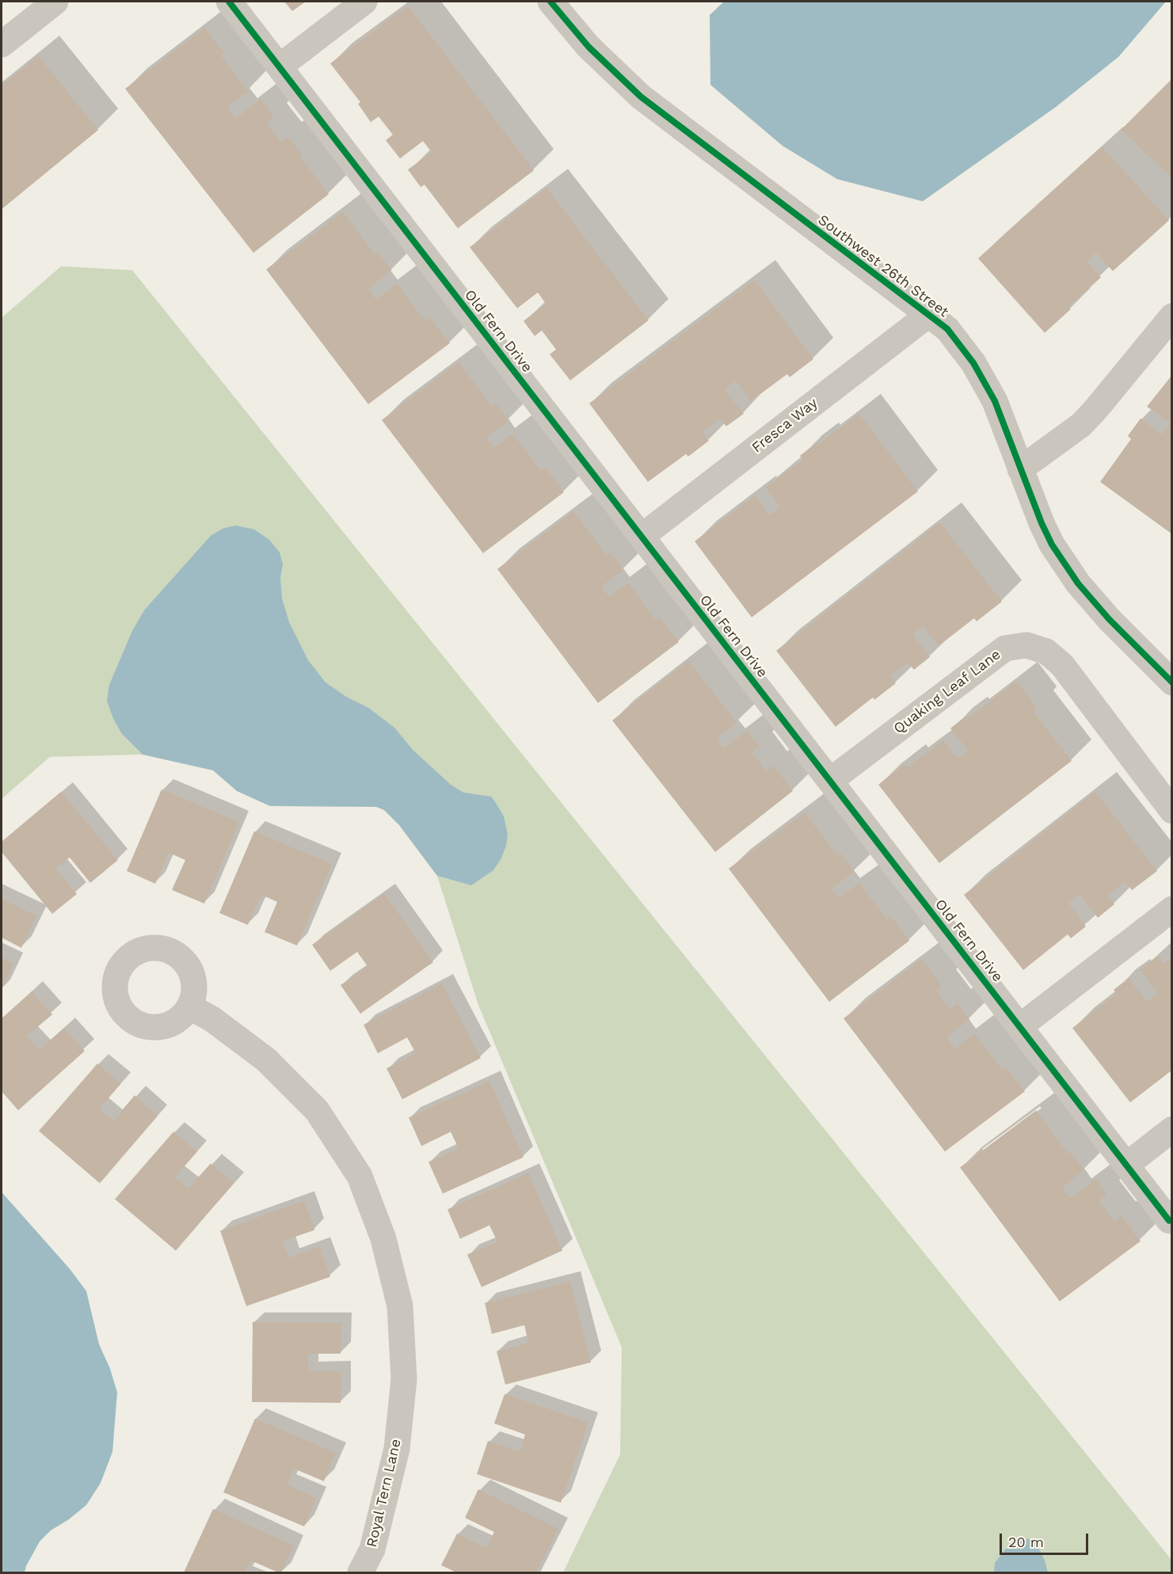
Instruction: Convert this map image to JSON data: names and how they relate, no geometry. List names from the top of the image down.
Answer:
{
  "streets": {
    "street": [
      "Southwest 26th Street",
      "Old Fern Drive",
      "Fresca Way",
      "Quaking Leaf Lane",
      "Royal Tern Lane"
    ]
  },
  "crossings": [
    ["Southwest 26th Street", "Fresca Way"],
    ["Old Fern Drive", "Fresca Way"],
    ["Old Fern Drive", "Quaking Leaf Lane"]
  ],
  "scale_bar": "20 m"
}
